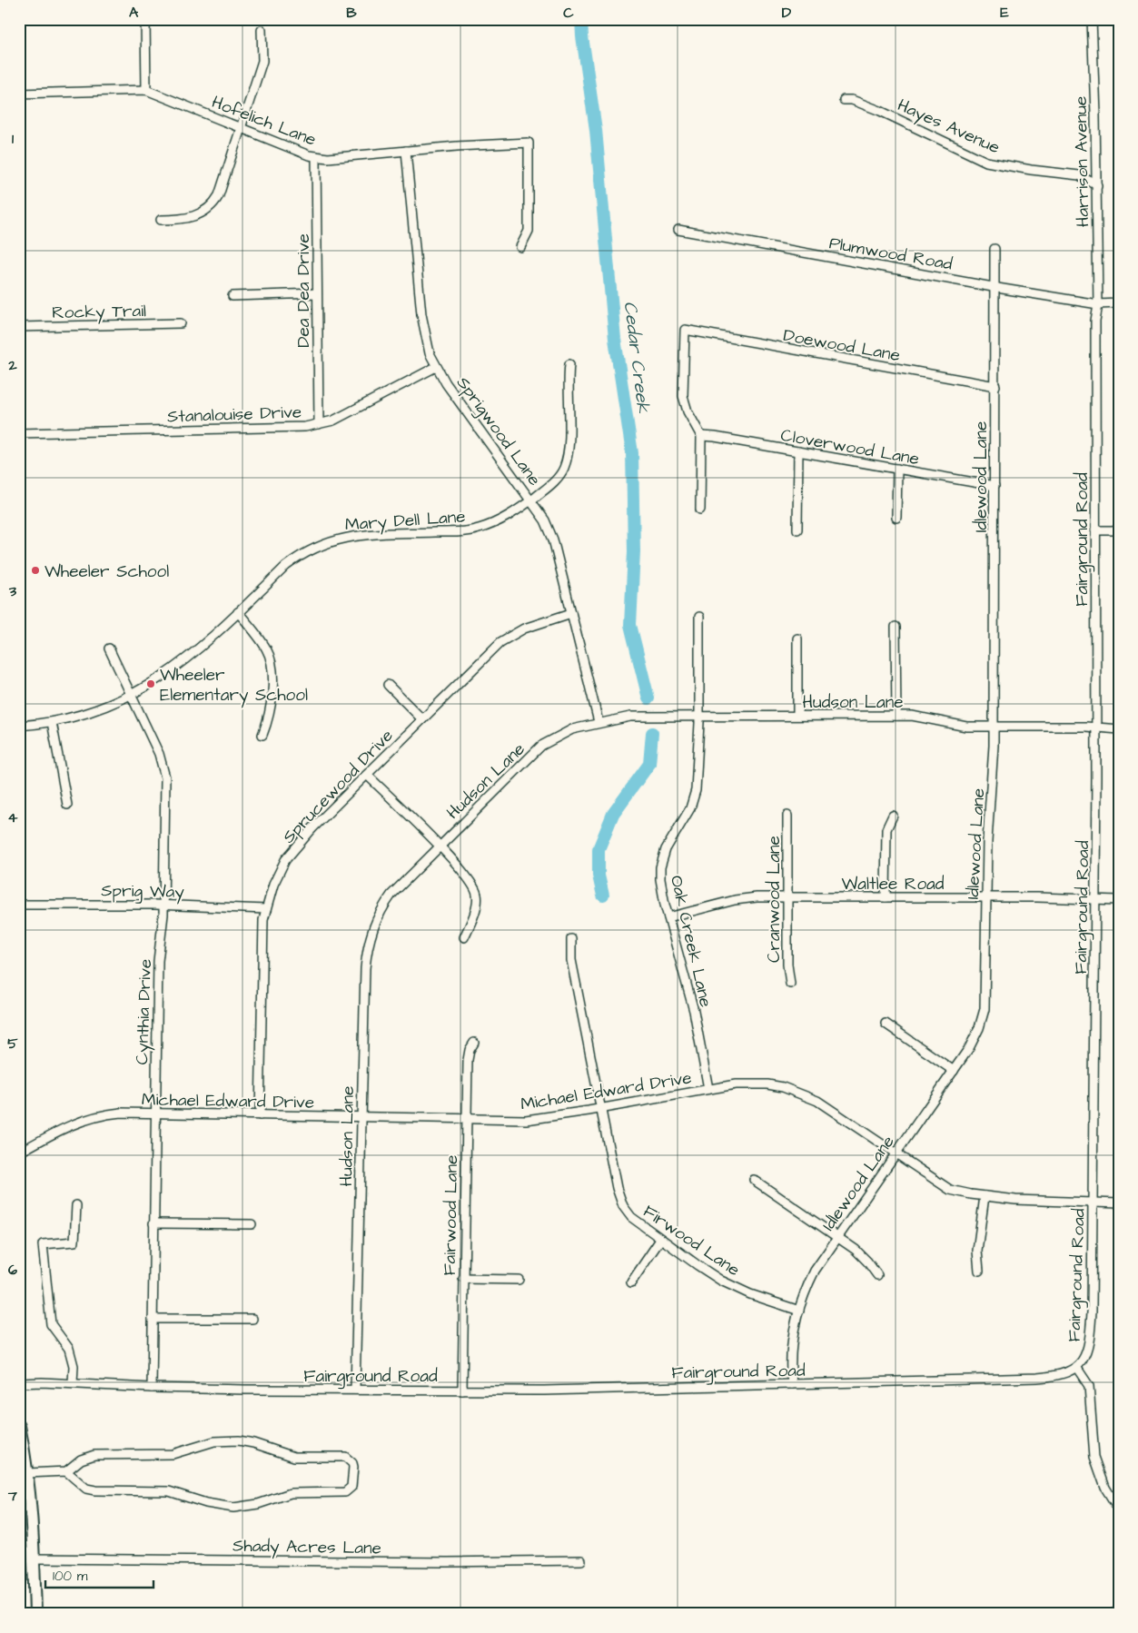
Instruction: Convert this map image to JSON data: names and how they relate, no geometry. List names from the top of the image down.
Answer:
{
  "streets": {
    "street": [
      "Hofelich Lane",
      "Hayes Avenue",
      "Harrison Avenue",
      "Plumwood Road",
      "Dea Dea Drive",
      "Rocky Trail",
      "Doewood Lane",
      "Stanalouise Drive",
      "Sprigwood Lane",
      "Cloverwood Lane",
      "Idlewood Lane",
      "Mary Dell Lane",
      "Fairground Road",
      "Hudson Lane",
      "Sprucewood Drive",
      "Waltlee Road",
      "Sprig Way",
      "Cranwood Lane",
      "Oak Creek Lane",
      "Cynthia Drive",
      "Michael Edward Drive",
      "Fairwood Lane",
      "Firwood Lane",
      "Shady Acres Lane"
    ]
  },
  "crossings": [
    ["Hofelich Lane", "Dea Dea Drive"],
    ["Hofelich Lane", "Sprigwood Lane"],
    ["Hayes Avenue", "Harrison Avenue"],
    ["Harrison Avenue", "Plumwood Road"],
    ["Harrison Avenue", "Fairground Road"],
    ["Plumwood Road", "Idlewood Lane"],
    ["Plumwood Road", "Fairground Road"],
    ["Dea Dea Drive", "Stanalouise Drive"],
    ["Doewood Lane", "Cloverwood Lane"],
    ["Doewood Lane", "Idlewood Lane"],
    ["Stanalouise Drive", "Sprigwood Lane"],
    ["Sprigwood Lane", "Mary Dell Lane"],
    ["Sprigwood Lane", "Hudson Lane"],
    ["Sprigwood Lane", "Sprucewood Drive"],
    ["Cloverwood Lane", "Idlewood Lane"],
    ["Idlewood Lane", "Fairground Road"],
    ["Idlewood Lane", "Hudson Lane"],
    ["Idlewood Lane", "Waltlee Road"],
    ["Idlewood Lane", "Michael Edward Drive"],
    ["Idlewood Lane", "Firwood Lane"],
    ["Mary Dell Lane", "Cynthia Drive"],
    ["Fairground Road", "Hudson Lane"],
    ["Fairground Road", "Waltlee Road"],
    ["Fairground Road", "Cynthia Drive"],
    ["Fairground Road", "Michael Edward Drive"],
    ["Fairground Road", "Fairwood Lane"],
    ["Hudson Lane", "Oak Creek Lane"],
    ["Hudson Lane", "Michael Edward Drive"],
    ["Sprucewood Drive", "Sprig Way"],
    ["Sprucewood Drive", "Michael Edward Drive"],
    ["Waltlee Road", "Cranwood Lane"],
    ["Waltlee Road", "Oak Creek Lane"],
    ["Sprig Way", "Cynthia Drive"],
    ["Oak Creek Lane", "Michael Edward Drive"],
    ["Cynthia Drive", "Michael Edward Drive"],
    ["Michael Edward Drive", "Fairwood Lane"],
    ["Michael Edward Drive", "Firwood Lane"]
  ],
  "water": ["Cedar Creek"],
  "places": ["Wheeler School", "Wheeler Elementary School"],
  "scale_bar": "100 m",
  "grid": {
    "columns": [
      "A",
      "B",
      "C",
      "D",
      "E"
    ],
    "rows": [
      "1",
      "2",
      "3",
      "4",
      "5",
      "6",
      "7"
    ]
  }
}
